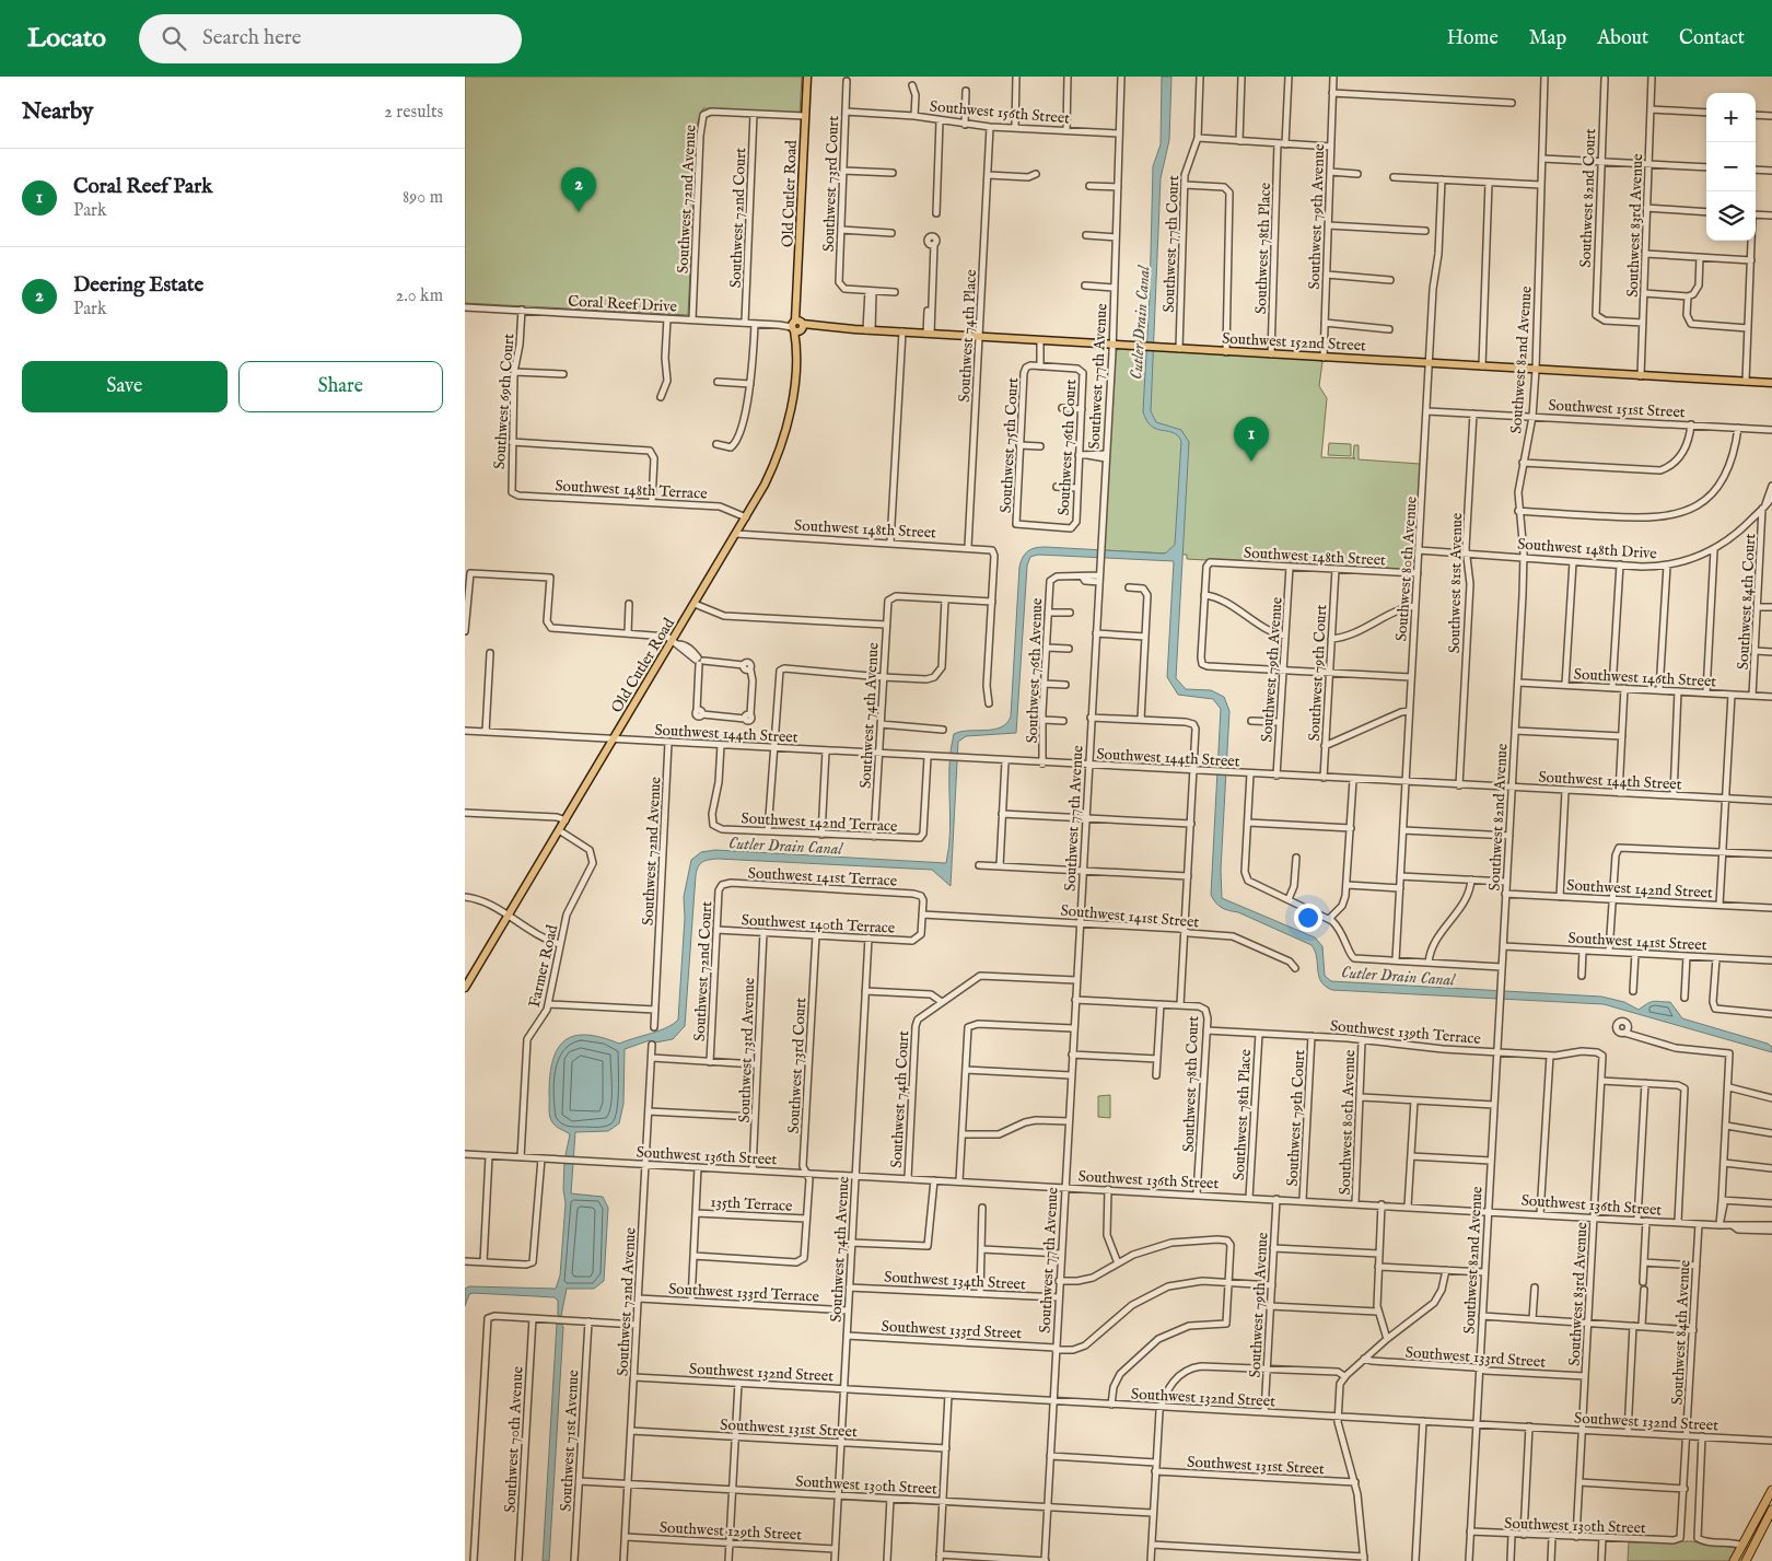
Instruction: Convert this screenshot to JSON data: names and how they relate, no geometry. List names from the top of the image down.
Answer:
{
  "streets": {
    "main road": ["Old Cutler Road", "Southwest 152nd Street"],
    "street": [
      "Southwest 156th Street",
      "Southwest 73rd Court",
      "Southwest 82nd Court",
      "Southwest 72nd Avenue",
      "Southwest 79th Avenue",
      "Southwest 72nd Court",
      "Southwest 83rd Avenue",
      "Southwest 77th Court",
      "Southwest 78th Place",
      "Coral Reef Drive",
      "Southwest 74th Place",
      "Southwest 82nd Avenue",
      "Southwest 77th Avenue",
      "Southwest 69th Court",
      "Southwest 151st Street",
      "Southwest 75th Court",
      "Southwest 76th Court",
      "Southwest 148th Terrace",
      "Southwest 148th Street",
      "Southwest 148th Drive",
      "Southwest 80th Avenue",
      "Southwest 81st Avenue",
      "Southwest 84th Court",
      "Southwest 76th Avenue",
      "Southwest 79th Court",
      "Southwest 146th Street",
      "Southwest 74th Avenue",
      "Southwest 144th Street",
      "Southwest 142nd Terrace",
      "Southwest 141st Terrace",
      "Southwest 142nd Street",
      "Southwest 141st Street",
      "Southwest 140th Terrace",
      "Farmer Road",
      "Southwest 139th Terrace",
      "Southwest 73rd Avenue",
      "Southwest 78th Court",
      "Southwest 74th Court",
      "Southwest 136th Street",
      "135th Terrace",
      "Southwest 134th Street",
      "Southwest 133rd Terrace",
      "Southwest 133rd Street",
      "Southwest 84th Avenue",
      "Southwest 132nd Street",
      "Southwest 131st Street",
      "Southwest 70th Avenue",
      "Southwest 71st Avenue",
      "Southwest 130th Street",
      "Southwest 129th Street"
    ]
  },
  "crossings": [
    ["Southwest 156th Street", "Southwest 73rd Court"],
    ["Southwest 156th Street", "Southwest 74th Place"],
    ["Southwest 156th Street", "Southwest 77th Avenue"],
    ["Southwest 73rd Court", "Southwest 140th Terrace"],
    ["Southwest 73rd Court", "Southwest 136th Street"],
    ["Southwest 73rd Court", "135th Terrace"],
    ["Old Cutler Road", "Coral Reef Drive"],
    ["Old Cutler Road", "Southwest 152nd Street"],
    ["Old Cutler Road", "Southwest 148th Terrace"],
    ["Old Cutler Road", "Southwest 148th Street"],
    ["Old Cutler Road", "Southwest 144th Street"],
    ["Old Cutler Road", "Farmer Road"],
    ["Southwest 82nd Court", "Southwest 83rd Avenue"],
    ["Southwest 72nd Avenue", "Southwest 72nd Court"],
    ["Southwest 72nd Avenue", "Coral Reef Drive"],
    ["Southwest 72nd Avenue", "Southwest 144th Street"],
    ["Southwest 72nd Avenue", "Southwest 136th Street"],
    ["Southwest 72nd Avenue", "Southwest 133rd Terrace"],
    ["Southwest 72nd Avenue", "Southwest 132nd Street"],
    ["Southwest 72nd Avenue", "Southwest 131st Street"],
    ["Southwest 72nd Avenue", "Southwest 130th Street"],
    ["Southwest 72nd Avenue", "Southwest 129th Street"],
    ["Southwest 79th Avenue", "Southwest 152nd Street"],
    ["Southwest 79th Avenue", "Southwest 148th Street"],
    ["Southwest 79th Avenue", "Southwest 144th Street"],
    ["Southwest 79th Avenue", "Southwest 136th Street"],
    ["Southwest 79th Avenue", "Southwest 132nd Street"],
    ["Southwest 72nd Court", "Coral Reef Drive"],
    ["Southwest 72nd Court", "Southwest 141st Terrace"],
    ["Southwest 72nd Court", "Southwest 140th Terrace"],
    ["Southwest 83rd Avenue", "Southwest 152nd Street"],
    ["Southwest 83rd Avenue", "Southwest 139th Terrace"],
    ["Southwest 83rd Avenue", "Southwest 136th Street"],
    ["Southwest 83rd Avenue", "Southwest 133rd Street"],
    ["Southwest 83rd Avenue", "Southwest 132nd Street"],
    ["Southwest 83rd Avenue", "Southwest 130th Street"],
    ["Southwest 77th Court", "Southwest 152nd Street"],
    ["Southwest 78th Place", "Southwest 152nd Street"],
    ["Southwest 78th Place", "Southwest 139th Terrace"],
    ["Southwest 78th Place", "Southwest 136th Street"],
    ["Coral Reef Drive", "Southwest 152nd Street"],
    ["Coral Reef Drive", "Southwest 69th Court"],
    ["Southwest 74th Place", "Southwest 152nd Street"],
    ["Southwest 74th Place", "Southwest 148th Street"],
    ["Southwest 152nd Street", "Southwest 82nd Avenue"],
    ["Southwest 152nd Street", "Southwest 77th Avenue"],
    ["Southwest 152nd Street", "Southwest 80th Avenue"],
    ["Southwest 82nd Avenue", "Southwest 151st Street"],
    ["Southwest 82nd Avenue", "Southwest 148th Drive"],
    ["Southwest 82nd Avenue", "Southwest 146th Street"],
    ["Southwest 82nd Avenue", "Southwest 144th Street"],
    ["Southwest 82nd Avenue", "Southwest 142nd Street"],
    ["Southwest 82nd Avenue", "Southwest 141st Street"],
    ["Southwest 82nd Avenue", "Southwest 139th Terrace"],
    ["Southwest 82nd Avenue", "Southwest 136th Street"],
    ["Southwest 82nd Avenue", "Southwest 133rd Street"],
    ["Southwest 82nd Avenue", "Southwest 132nd Street"],
    ["Southwest 82nd Avenue", "Southwest 130th Street"],
    ["Southwest 77th Avenue", "Southwest 76th Avenue"],
    ["Southwest 77th Avenue", "Southwest 144th Street"],
    ["Southwest 77th Avenue", "Southwest 141st Street"],
    ["Southwest 77th Avenue", "Southwest 136th Street"],
    ["Southwest 77th Avenue", "Southwest 134th Street"],
    ["Southwest 77th Avenue", "Southwest 133rd Street"],
    ["Southwest 77th Avenue", "Southwest 132nd Street"],
    ["Southwest 77th Avenue", "Southwest 130th Street"],
    ["Southwest 69th Court", "Southwest 148th Terrace"],
    ["Southwest 151st Street", "Southwest 80th Avenue"],
    ["Southwest 151st Street", "Southwest 81st Avenue"],
    ["Southwest 75th Court", "Southwest 76th Court"],
    ["Southwest 148th Street", "Southwest 80th Avenue"],
    ["Southwest 148th Street", "Southwest 79th Court"],
    ["Southwest 148th Drive", "Southwest 80th Avenue"],
    ["Southwest 148th Drive", "Southwest 81st Avenue"],
    ["Southwest 148th Drive", "Southwest 84th Court"],
    ["Southwest 80th Avenue", "Southwest 144th Street"],
    ["Southwest 80th Avenue", "Southwest 139th Terrace"],
    ["Southwest 80th Avenue", "Southwest 136th Street"],
    ["Southwest 81st Avenue", "Southwest 144th Street"],
    ["Southwest 84th Court", "Southwest 146th Street"],
    ["Southwest 76th Avenue", "Southwest 144th Street"],
    ["Southwest 79th Court", "Southwest 144th Street"],
    ["Southwest 79th Court", "Southwest 139th Terrace"],
    ["Southwest 79th Court", "Southwest 136th Street"],
    ["Southwest 74th Avenue", "Southwest 144th Street"],
    ["Southwest 74th Avenue", "Southwest 142nd Terrace"],
    ["Southwest 74th Avenue", "Southwest 140th Terrace"],
    ["Southwest 74th Avenue", "Southwest 136th Street"],
    ["Southwest 74th Avenue", "Southwest 134th Street"],
    ["Southwest 74th Avenue", "Southwest 133rd Terrace"],
    ["Southwest 74th Avenue", "Southwest 133rd Street"],
    ["Southwest 74th Avenue", "Southwest 132nd Street"],
    ["Southwest 74th Avenue", "Southwest 131st Street"],
    ["Southwest 74th Avenue", "Southwest 130th Street"],
    ["Southwest 74th Avenue", "Southwest 129th Street"],
    ["Southwest 144th Street", "Southwest 142nd Terrace"],
    ["Southwest 141st Terrace", "Southwest 141st Street"],
    ["Southwest 141st Terrace", "Southwest 140th Terrace"],
    ["Southwest 141st Street", "Southwest 140th Terrace"],
    ["Southwest 140th Terrace", "Southwest 73rd Avenue"],
    ["Farmer Road", "Southwest 136th Street"],
    ["Southwest 139th Terrace", "Southwest 78th Court"],
    ["Southwest 73rd Avenue", "Southwest 136th Street"],
    ["Southwest 78th Court", "Southwest 136th Street"],
    ["Southwest 74th Court", "Southwest 136th Street"],
    ["Southwest 136th Street", "Southwest 84th Avenue"],
    ["Southwest 84th Avenue", "Southwest 132nd Street"],
    ["Southwest 84th Avenue", "Southwest 130th Street"],
    ["Southwest 71st Avenue", "Southwest 130th Street"]
  ],
  "water": ["Cutler Drain Canal"],
  "page": {
    "header": "Locato",
    "search": "Search here",
    "nav": [
      "Home",
      "Map",
      "About",
      "Contact"
    ],
    "heading": ["Nearby", "2 results"],
    "map_buttons": ["+", "−"],
    "list": [
      {
        "mark": "1",
        "name": "Coral Reef Park",
        "note": "Park",
        "value": "890 m"
      },
      {
        "mark": "2",
        "name": "Deering Estate",
        "note": "Park",
        "value": "2.0 km"
      }
    ],
    "pins": ["2", "1"],
    "buttons": ["Save", "Share"]
  }
}
